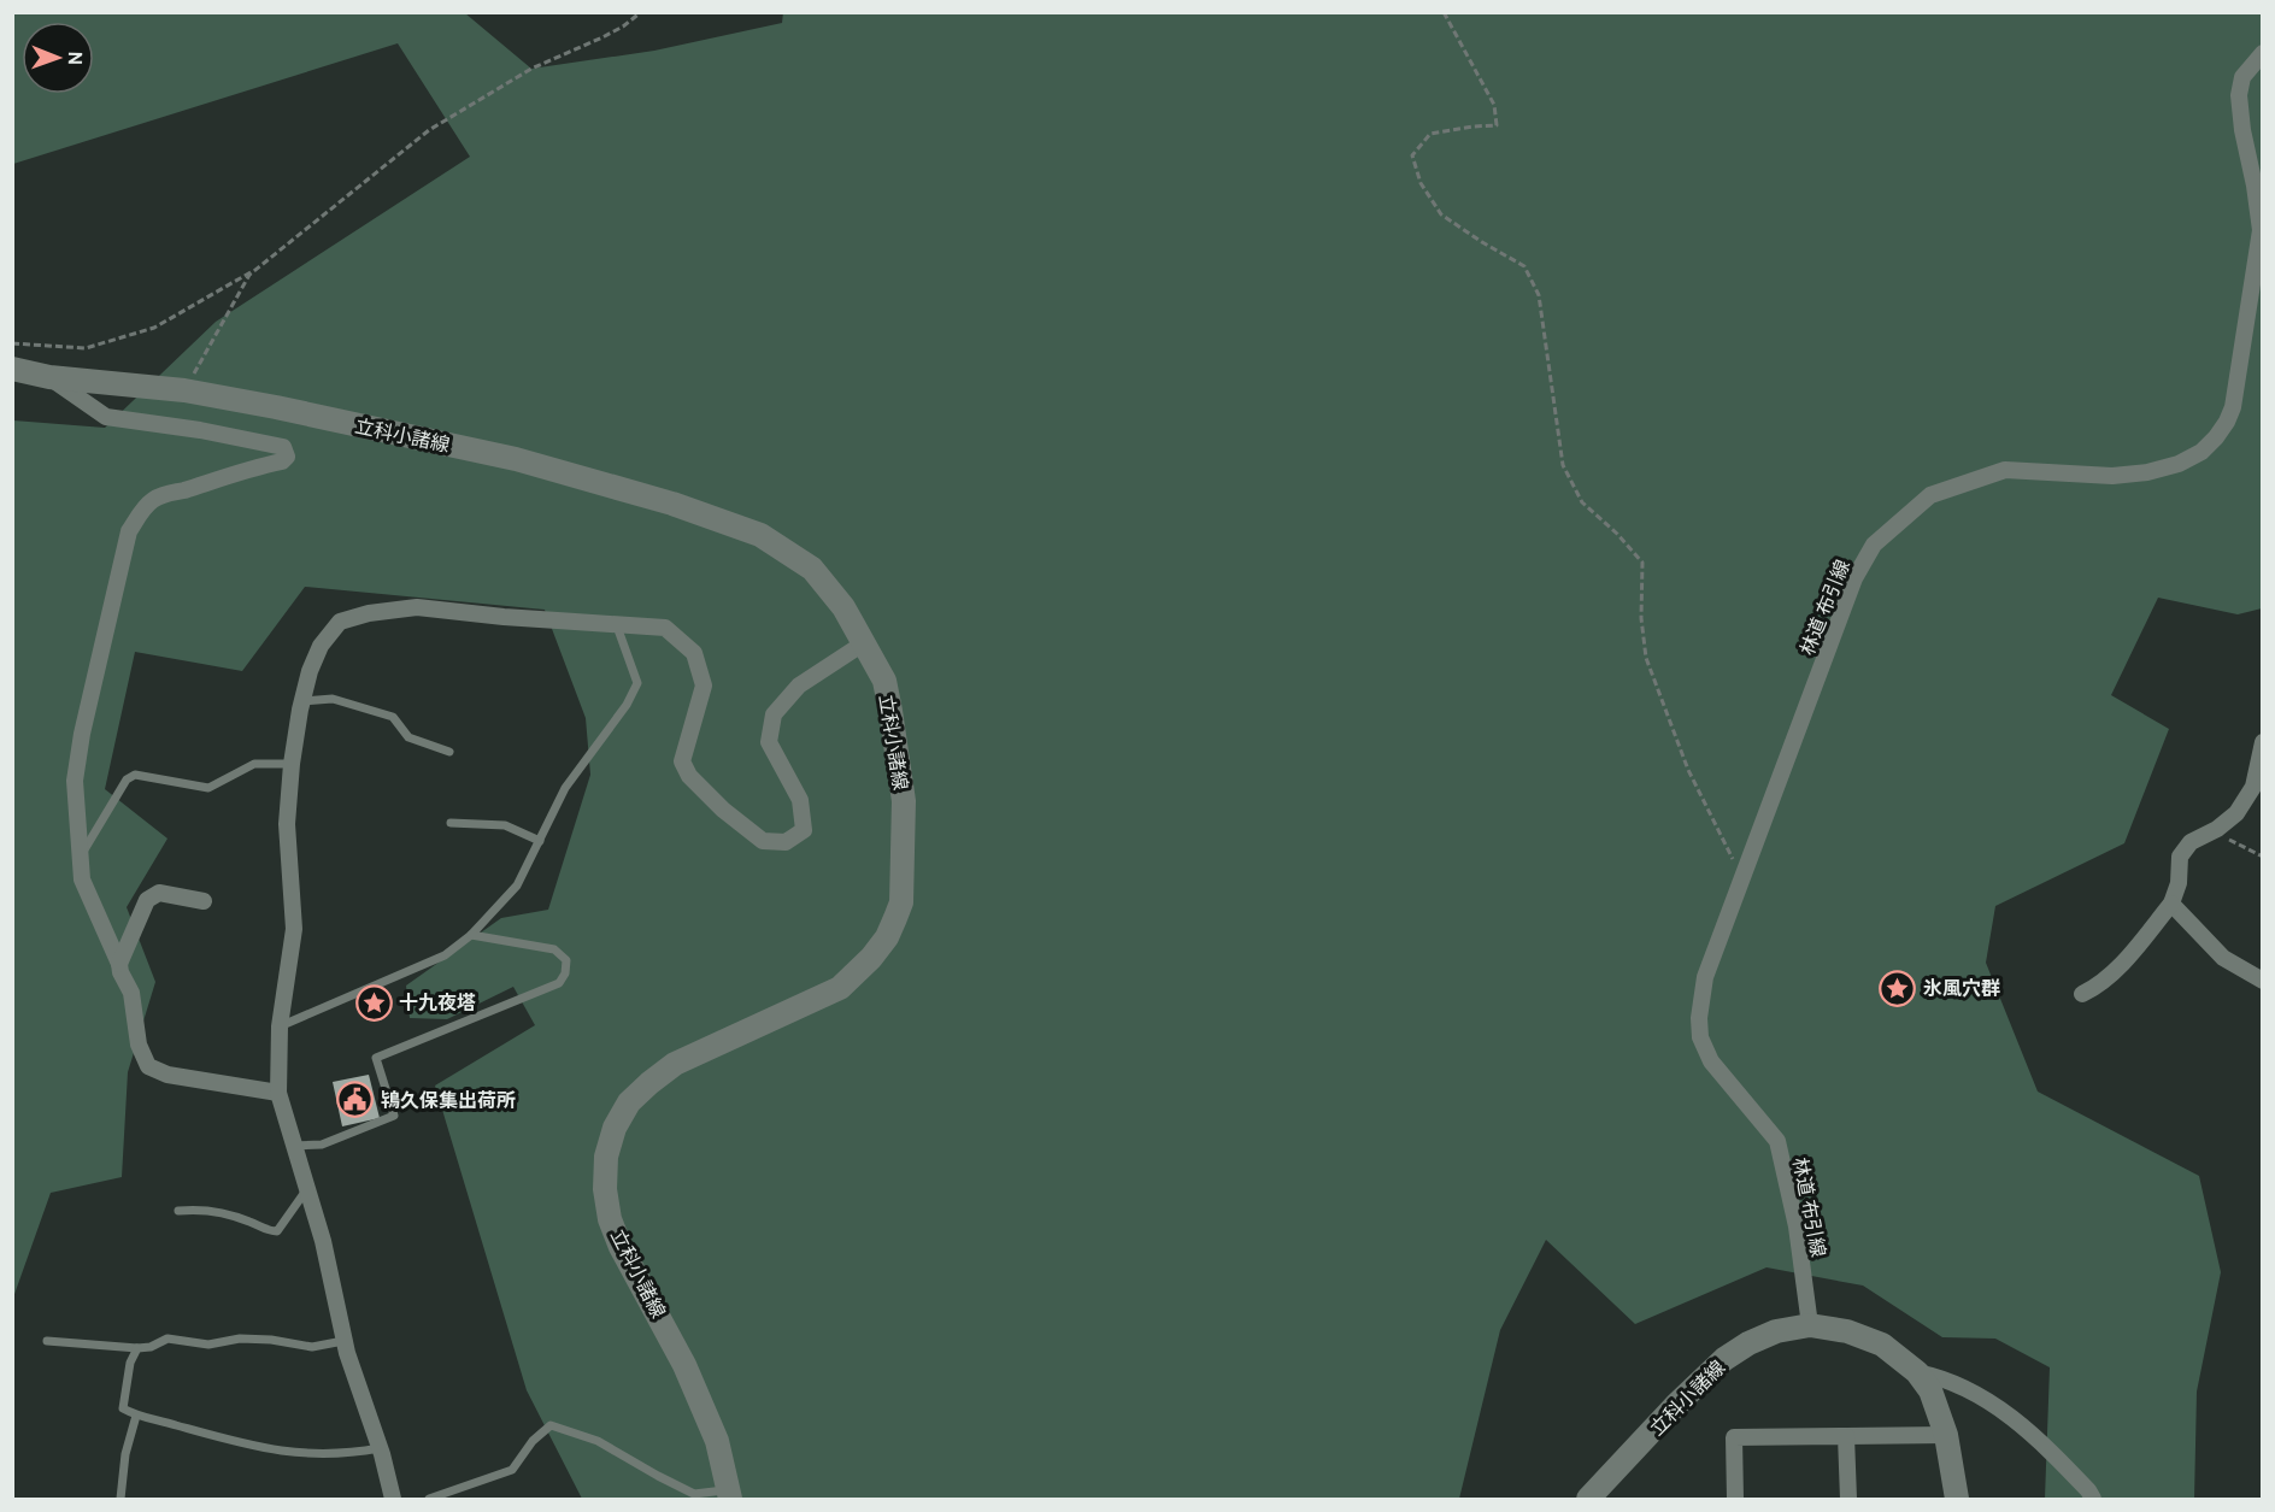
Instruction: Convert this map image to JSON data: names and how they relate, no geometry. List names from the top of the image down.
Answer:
{
  "streets": {
    "main road": ["立科小諸線"],
    "street": ["林道 布引線"]
  },
  "crossings": [
    ["立科小諸線", "林道 布引線"]
  ],
  "places": {
    "place": ["氷風穴群", "十九夜塔"],
    "public building": ["鴇久保集出荷所"]
  },
  "north": "right"
}
